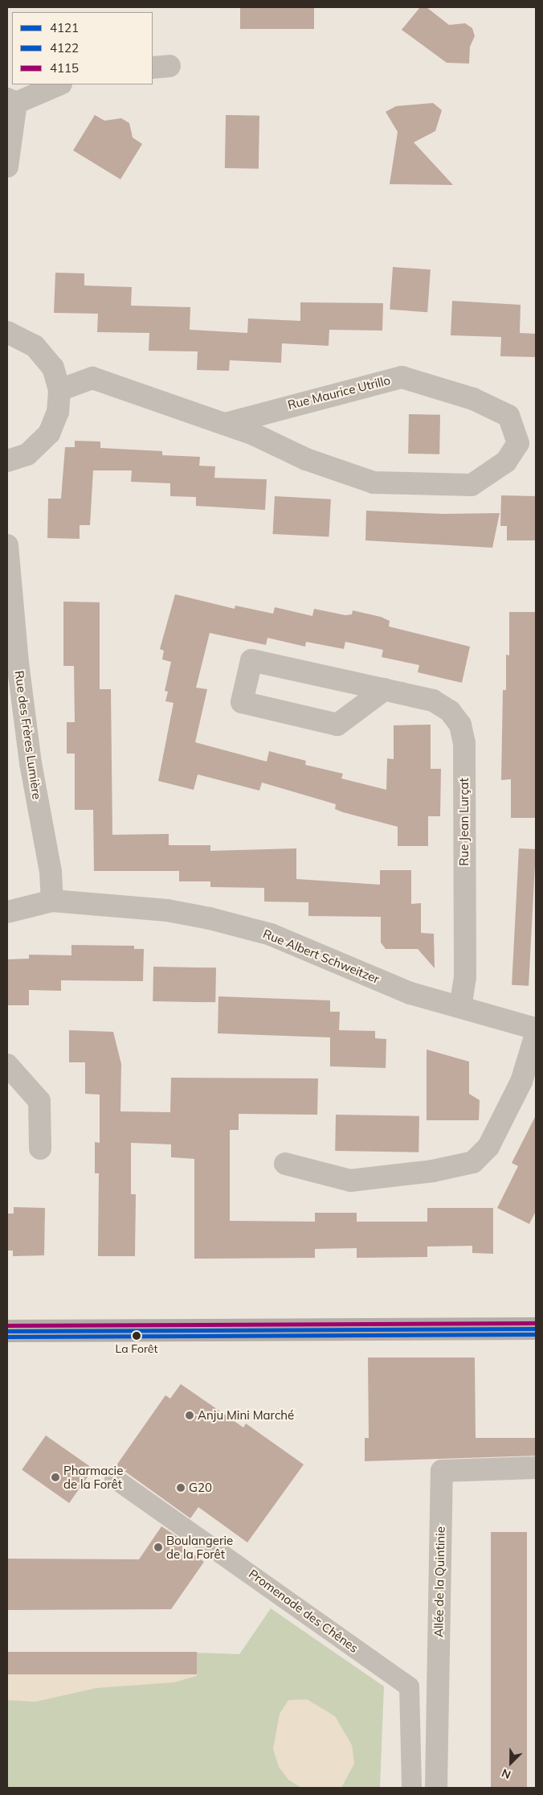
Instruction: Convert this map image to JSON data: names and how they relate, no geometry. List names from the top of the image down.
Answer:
{
  "streets": {
    "street": [
      "Rue Maurice Utrillo",
      "Rue des Frères Lumière",
      "Rue Jean Lurçat",
      "Rue Albert Schweitzer",
      "Allée de la Quintinie",
      "Promenade des Chênes"
    ]
  },
  "crossings": [
    ["Rue des Frères Lumière", "Rue Albert Schweitzer"],
    ["Rue Jean Lurçat", "Rue Albert Schweitzer"]
  ],
  "places": [
    "La Forêt",
    "Anju Mini Marché",
    "Pharmacie de la Forêt",
    "G20",
    "Boulangerie de la Forêt"
  ],
  "lines": ["transit line 4115", "transit line 4121", "transit line 4122"],
  "legend": ["4121", "4122", "4115"],
  "north": "bottom left"
}
